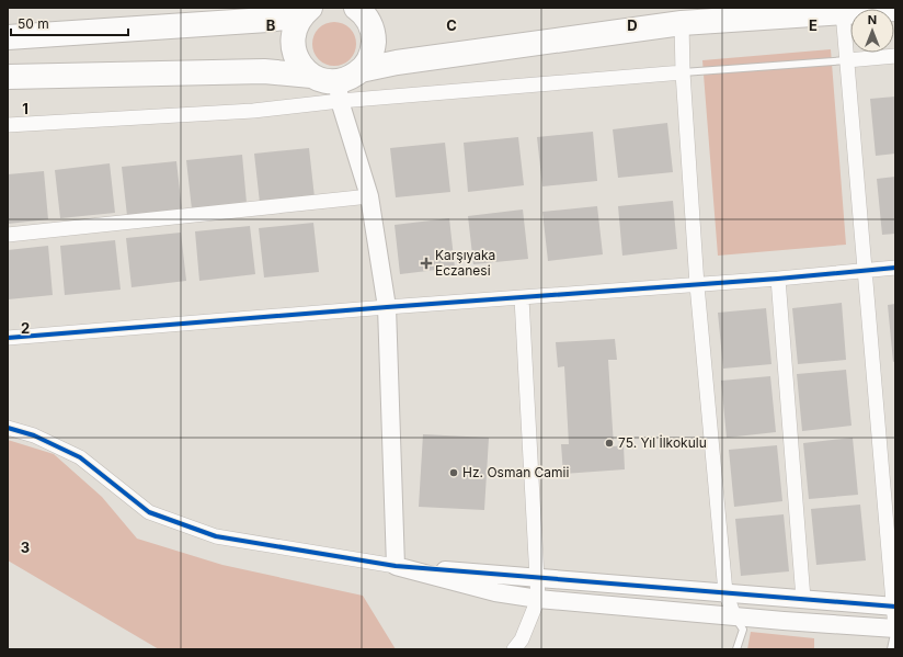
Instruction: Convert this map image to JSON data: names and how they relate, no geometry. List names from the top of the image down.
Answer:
{
  "places": {
    "health": ["Karşıyaka Eczanesi"],
    "other": ["75. Yıl İlkokulu", "Hz. Osman Camii"]
  },
  "scale_bar": "50 m",
  "north": "top",
  "grid": {
    "columns": [
      "B",
      "C",
      "D",
      "E"
    ],
    "rows": ["1", "2", "3"]
  }
}
